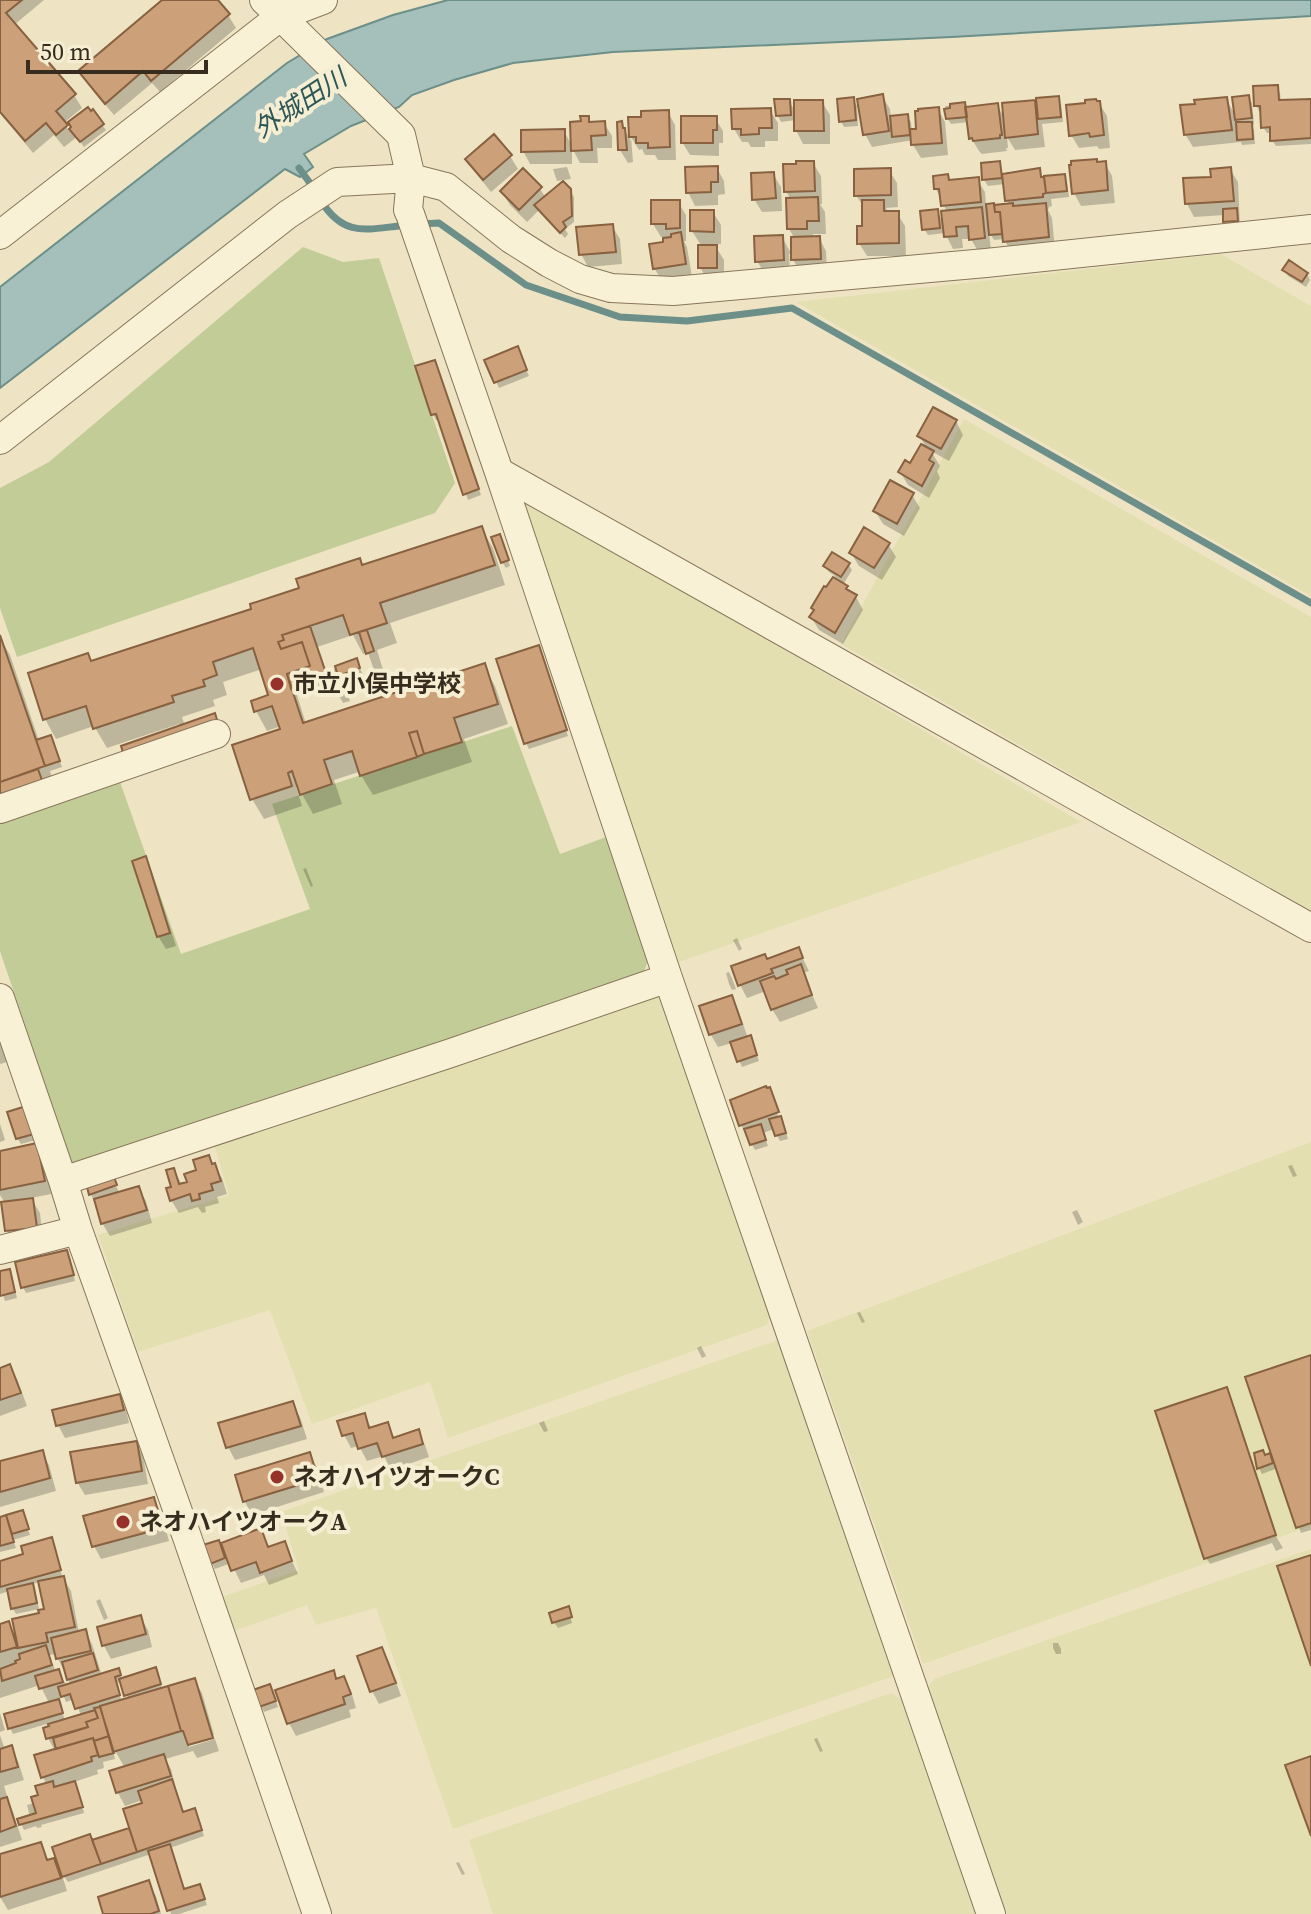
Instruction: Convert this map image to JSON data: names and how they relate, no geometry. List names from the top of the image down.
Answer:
{
  "water": ["外城田川"],
  "places": ["市立小俣中学校", "ネオハイツオークC", "ネオハイツオークA"],
  "scale_bar": "50 m"
}
